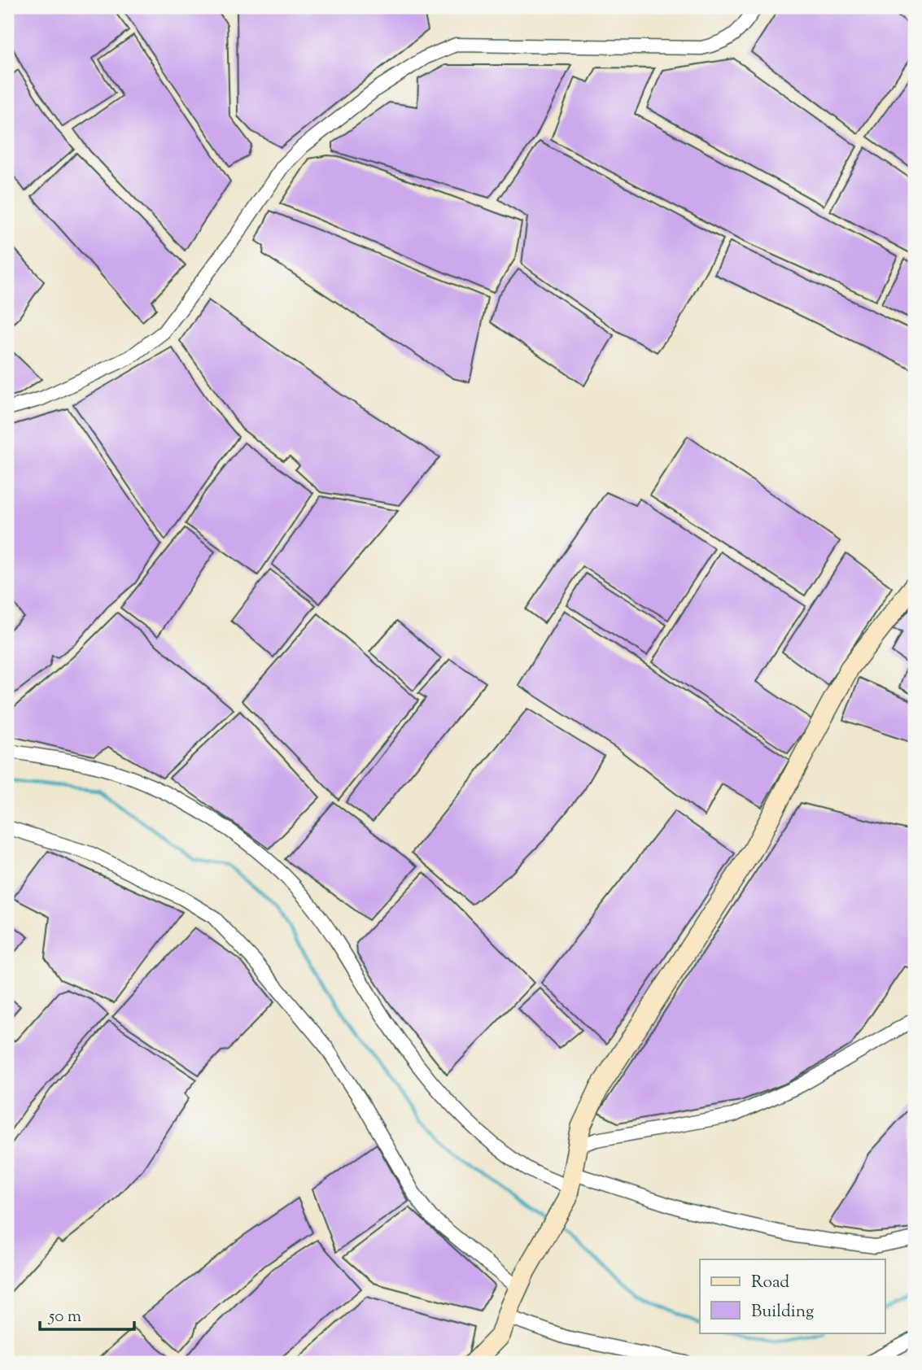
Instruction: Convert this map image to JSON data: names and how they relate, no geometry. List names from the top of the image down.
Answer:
{
  "legend": ["Road", "Building"],
  "scale_bar": "50 m"
}
